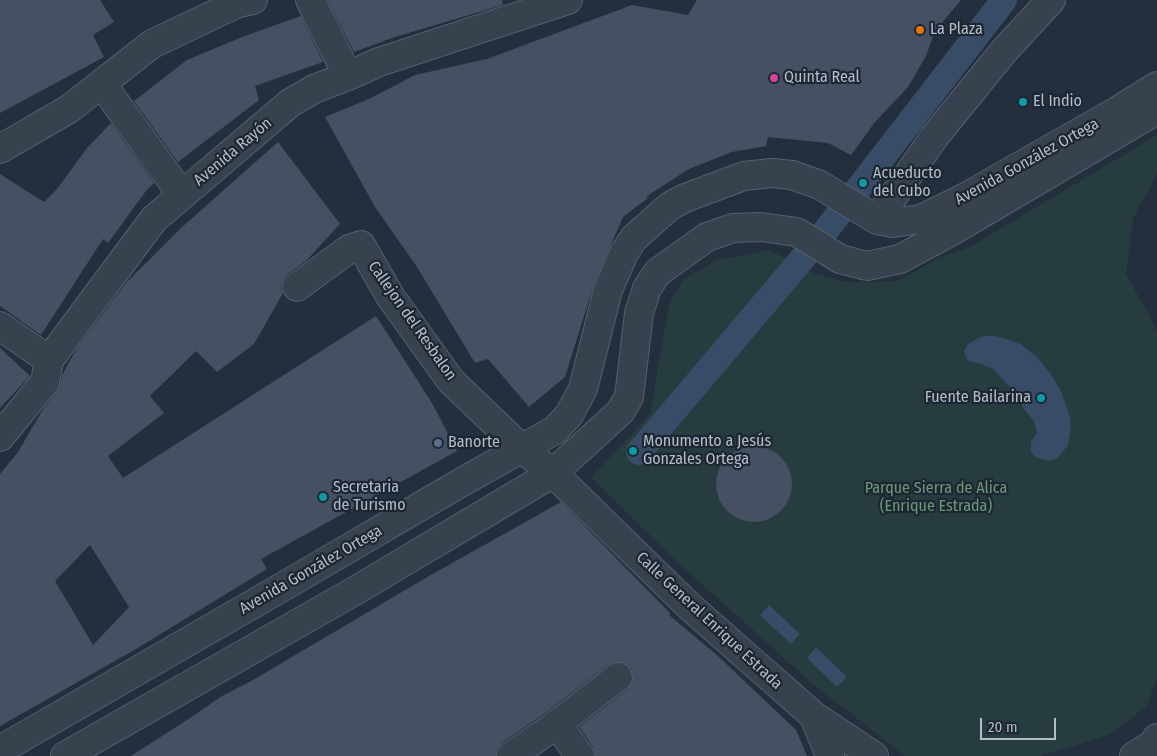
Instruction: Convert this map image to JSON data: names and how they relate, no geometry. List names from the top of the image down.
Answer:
{
  "streets": {
    "street": [
      "Avenida Rayón",
      "Avenida González Ortega",
      "Callejon del Resbalon",
      "Calle General Enrique Estrada"
    ]
  },
  "crossings": [
    ["Avenida González Ortega", "Callejon del Resbalon"],
    ["Avenida González Ortega", "Calle General Enrique Estrada"],
    ["Callejon del Resbalon", "Calle General Enrique Estrada"]
  ],
  "parks": ["Parque Sierra de Alica (Enrique Estrada)"],
  "places": [
    "La Plaza",
    "Quinta Real",
    "El Indio",
    "Acueducto del Cubo",
    "Fuente Bailarina",
    "Banorte",
    "Monumento a Jesús Gonzales Ortega",
    "Secretaria de Turismo"
  ],
  "scale_bar": "20 m"
}
